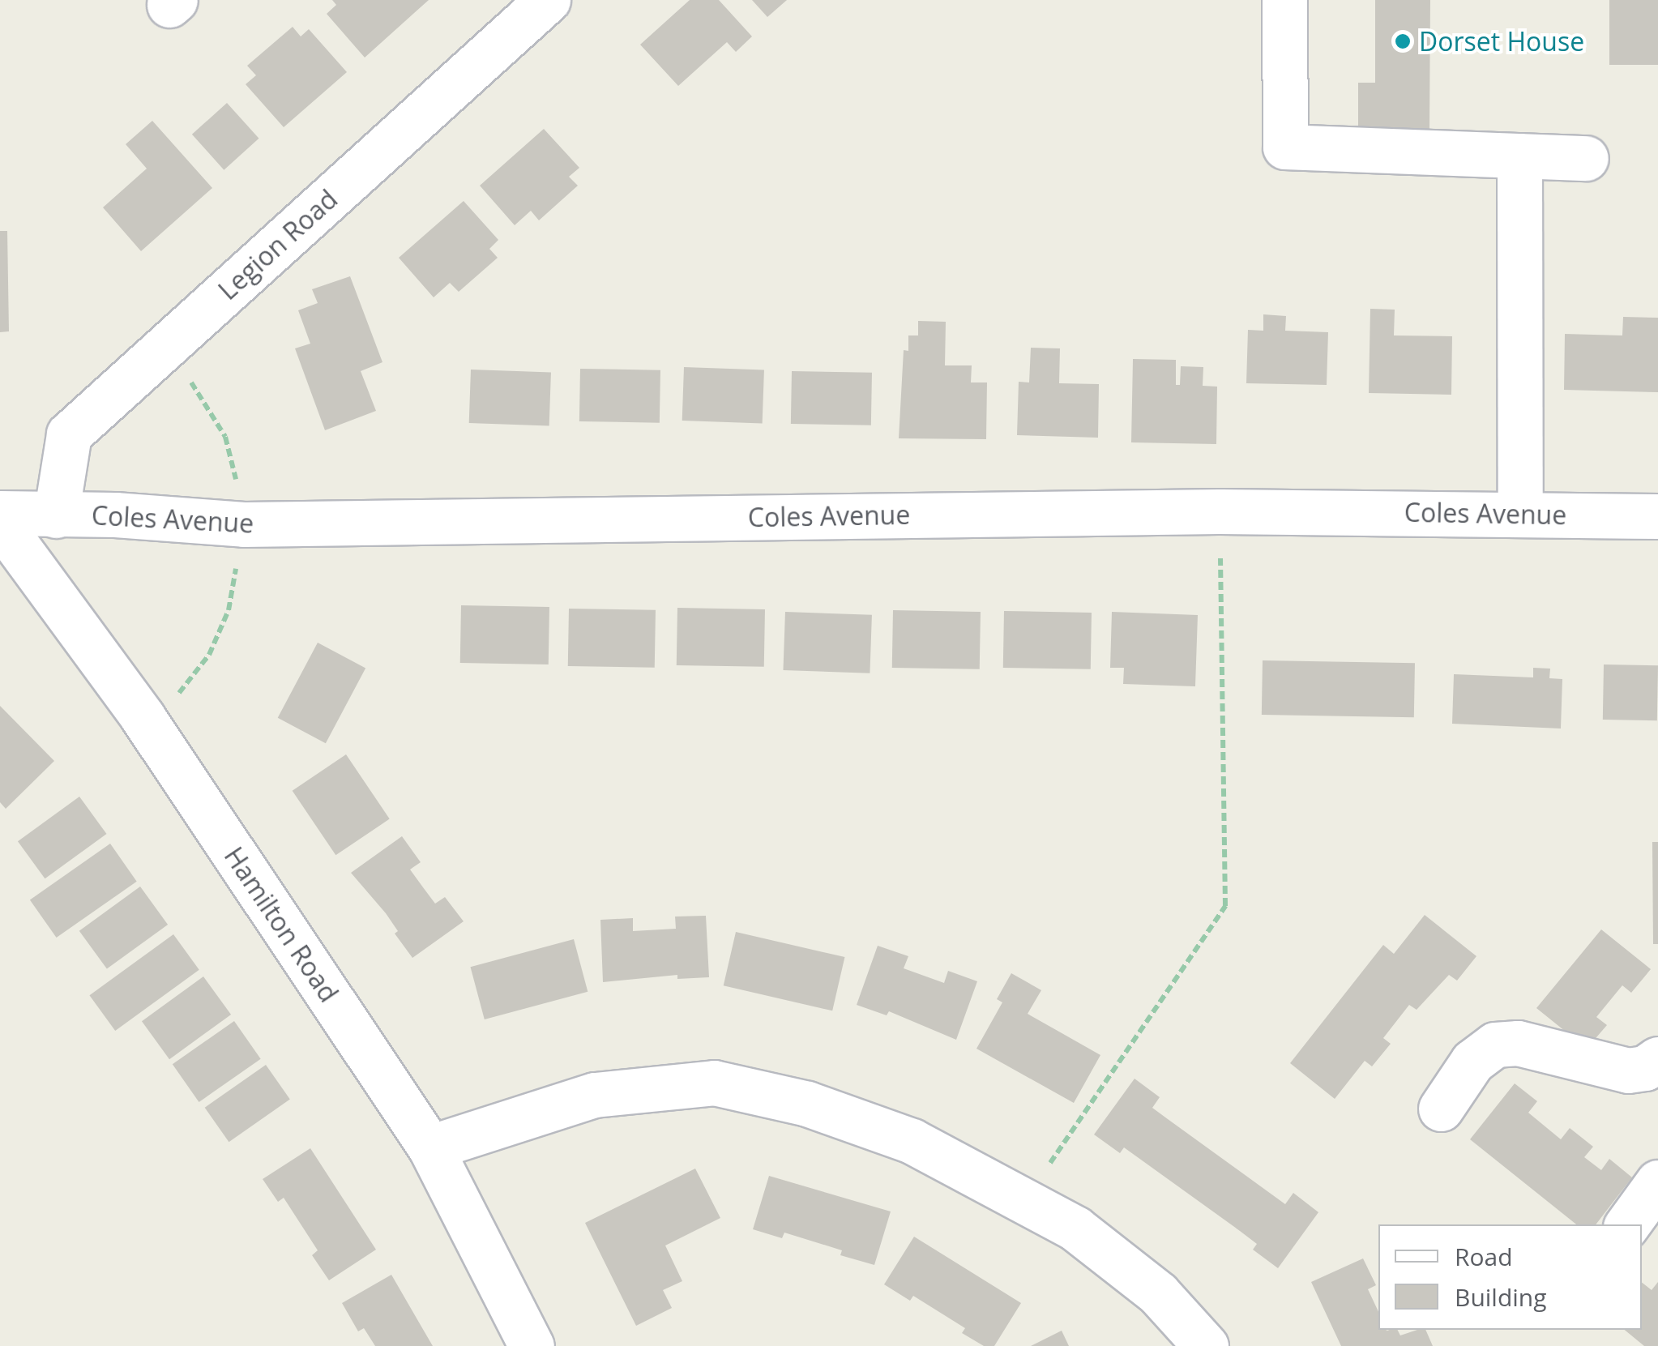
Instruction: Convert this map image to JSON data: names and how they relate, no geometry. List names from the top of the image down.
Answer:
{
  "streets": {
    "street": ["Legion Road", "Coles Avenue", "Hamilton Road"]
  },
  "crossings": [
    ["Legion Road", "Coles Avenue"]
  ],
  "places": ["Dorset House"],
  "legend": ["Road", "Building"]
}
